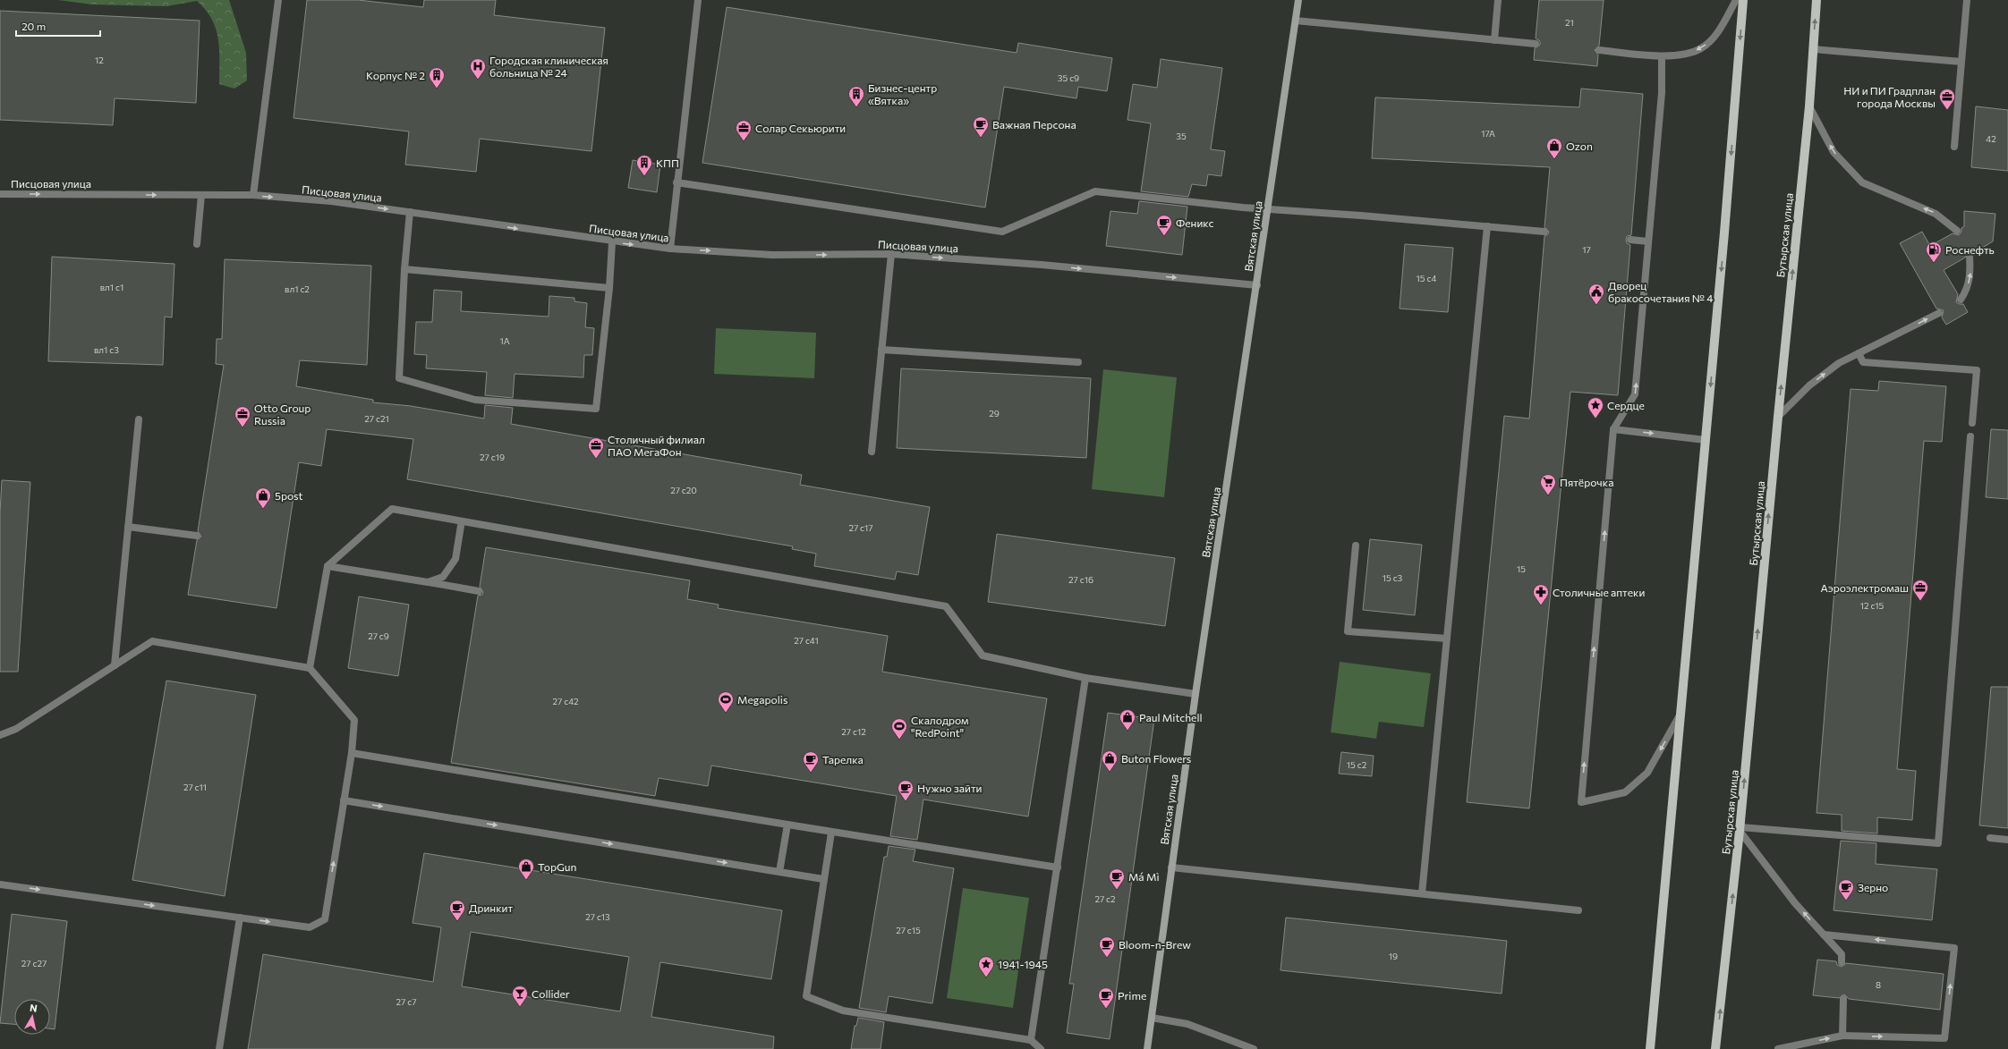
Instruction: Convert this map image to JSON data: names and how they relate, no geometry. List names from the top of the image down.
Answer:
{
  "streets": {
    "main road": ["Бутырская улица"],
    "street": ["Писцовая улица", "Вятская улица"]
  },
  "crossings": [
    ["Писцовая улица", "Вятская улица"]
  ],
  "places": {
    "hospital": ["Городская клиническая больница № 24"],
    "building": ["Корпус № 2", "Бизнес-центр «Вятка»", "КПП"],
    "office": [
      "НИ и ПИ Градплан города Москвы",
      "Солар Секьюрити",
      "Otto Group Russia",
      "Столичный филиал ПАО МегаФон",
      "Аэроэлектромаш"
    ],
    "cafe": [
      "Важная Персона",
      "Феникс",
      "Тарелка",
      "Нужно зайти",
      "Má Mì",
      "Зерно",
      "Дринкит",
      "Bloom-n-Brew",
      "Prime"
    ],
    "shop": [
      "Ozon",
      "5post",
      "Paul Mitchell",
      "Buton Flowers",
      "TopGun"
    ],
    "fuel station": ["Роснефть"],
    "public building": ["Дворец бракосочетания № 4"],
    "place": ["Сердце", "1941-1945"],
    "supermarket": ["Пятёрочка"],
    "pharmacy": ["Столичные аптеки"],
    "sports": ["Megapolis", "Скалодром \"RedPoint\""],
    "bar": ["Collider"]
  },
  "house_numbers": [
    "21",
    "12",
    "35 с9",
    "17А",
    "35",
    "42",
    "17",
    "15 с4",
    "вл1 с1",
    "вл1 с2",
    "1А",
    "вл1 с3",
    "29",
    "27 с21",
    "27 с19",
    "27 с20",
    "27 с17",
    "15",
    "15 с3",
    "27 с16",
    "12 с15",
    "27 с9",
    "27 с41",
    "27 с42",
    "27 с12",
    "15 с2",
    "27 с11",
    "27 с2",
    "27 с13",
    "27 с15",
    "19",
    "27 с27",
    "8",
    "27 с7"
  ],
  "scale_bar": "20 m",
  "north": "top"
}
